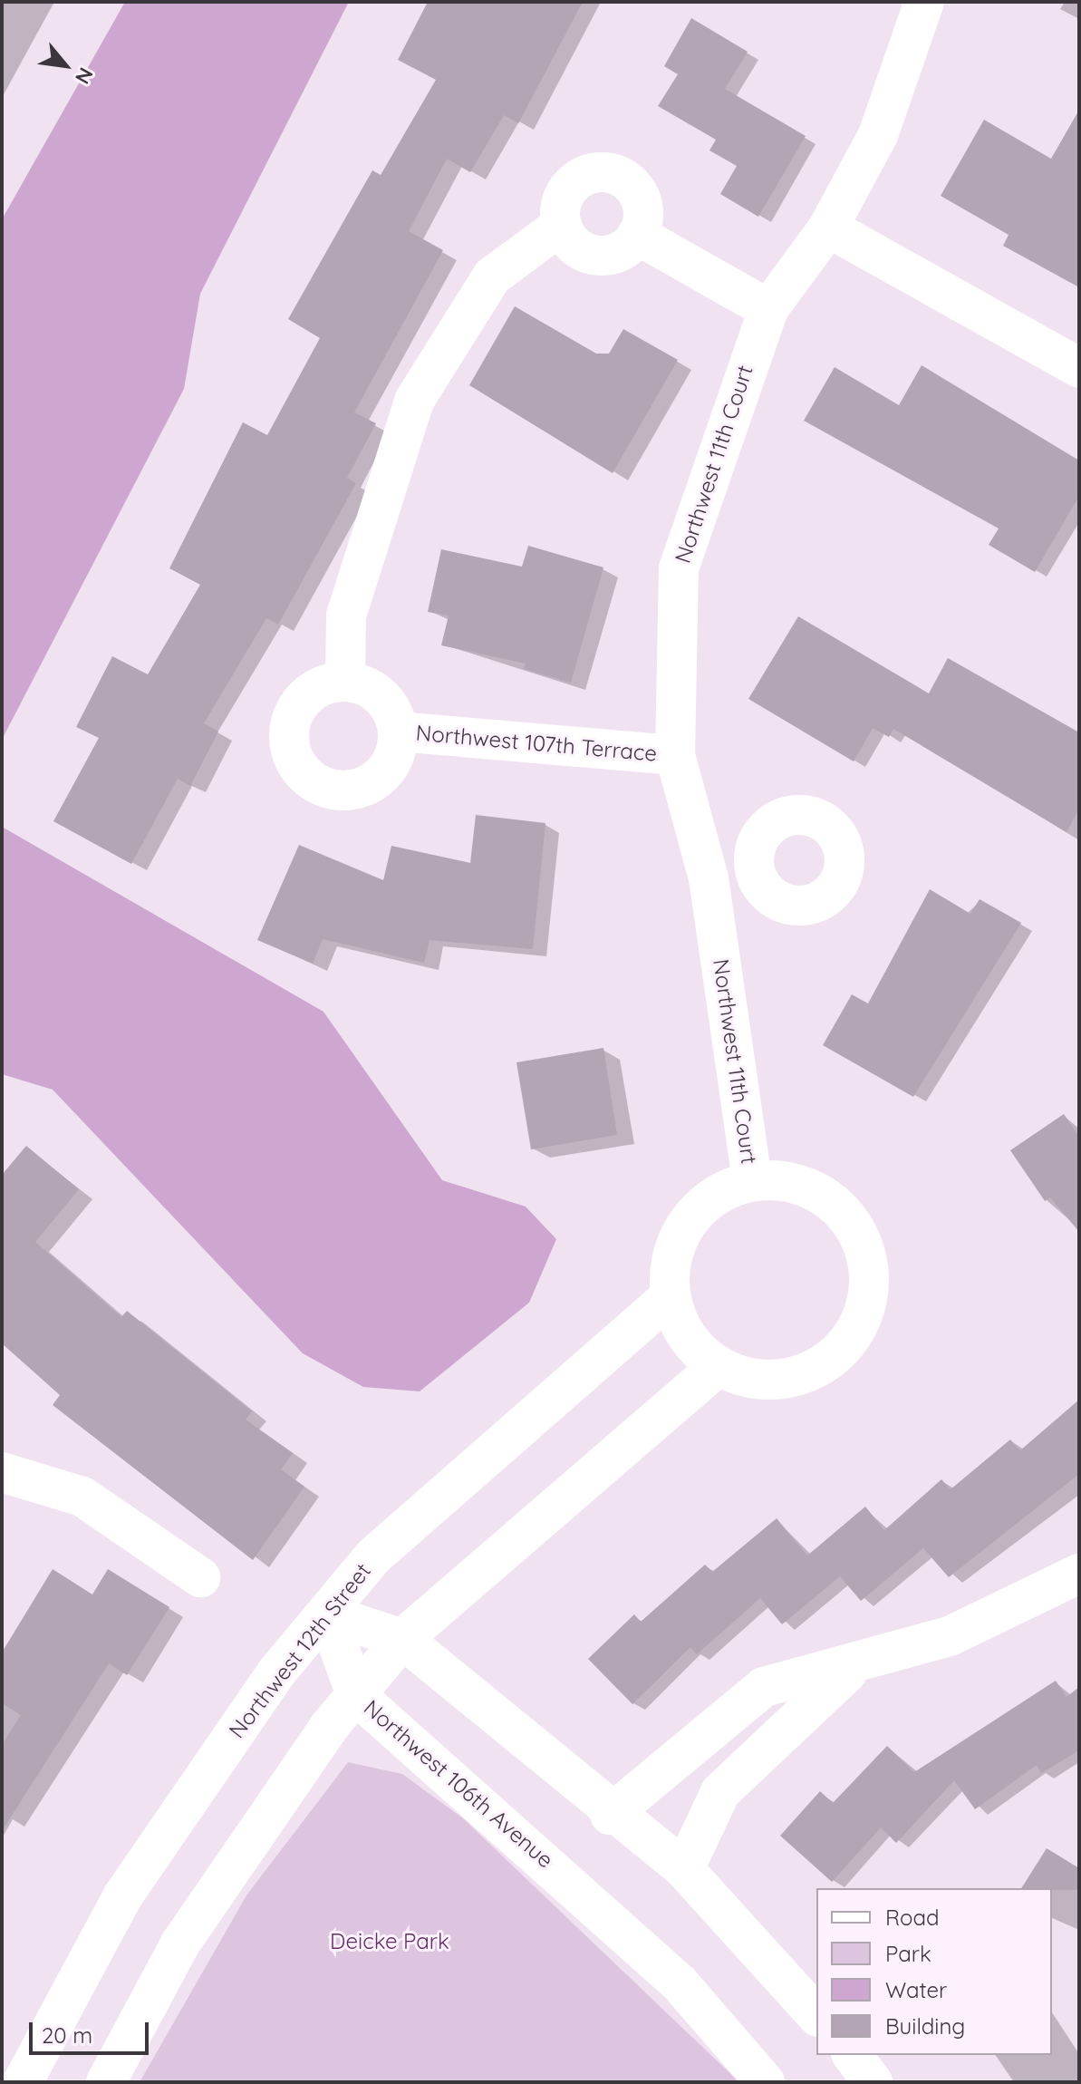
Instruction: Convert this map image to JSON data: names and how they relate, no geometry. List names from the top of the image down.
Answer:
{
  "streets": {
    "street": [
      "Northwest 11th Court",
      "Northwest 107th Terrace",
      "Northwest 12th Street",
      "Northwest 106th Avenue"
    ]
  },
  "crossings": [
    ["Northwest 11th Court", "Northwest 107th Terrace"],
    ["Northwest 11th Court", "Northwest 12th Street"],
    ["Northwest 12th Street", "Northwest 106th Avenue"]
  ],
  "parks": ["Deicke Park"],
  "legend": [
    "Road",
    "Park",
    "Water",
    "Building"
  ],
  "scale_bar": "20 m",
  "north": "bottom right"
}
